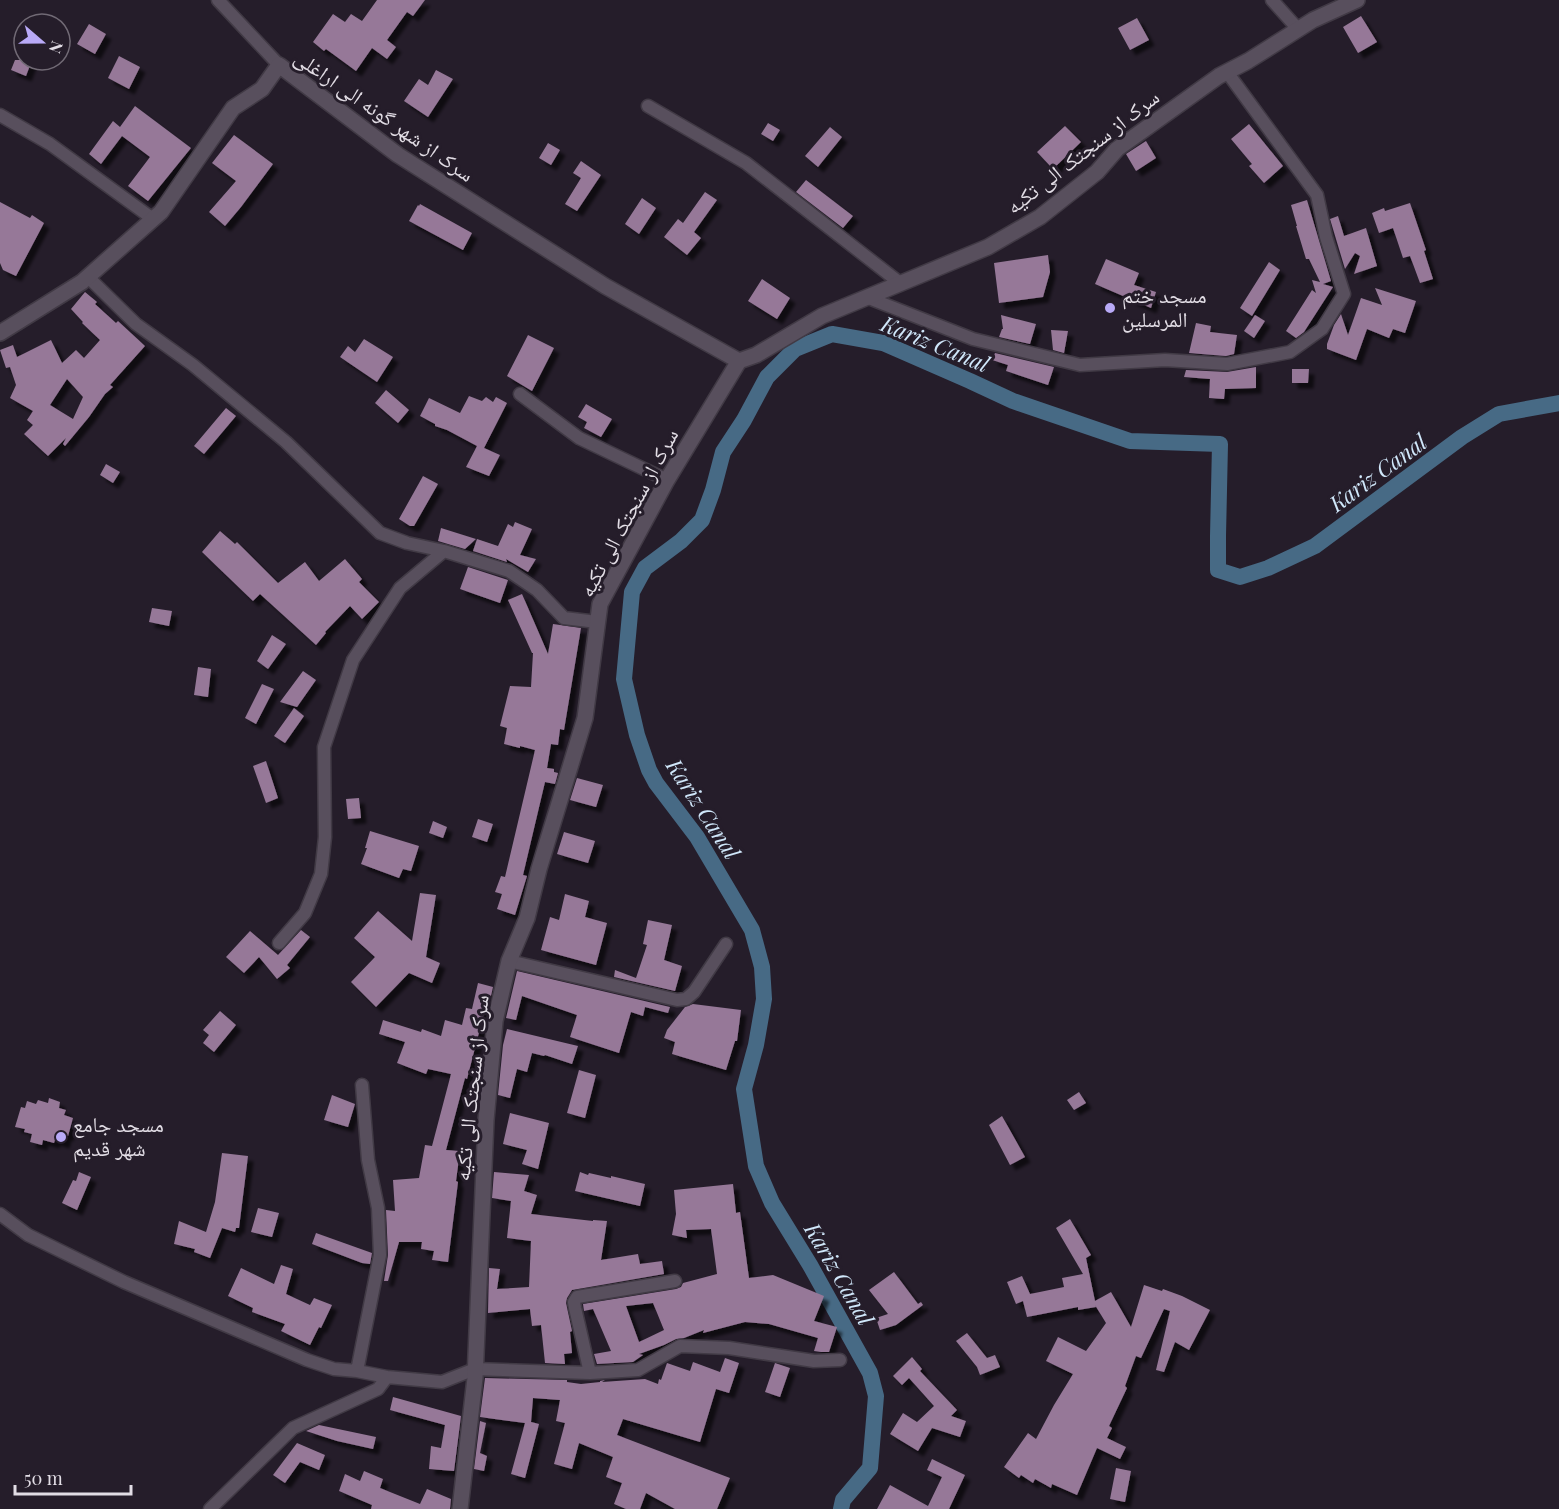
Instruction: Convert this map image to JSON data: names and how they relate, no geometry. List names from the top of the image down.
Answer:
{
  "streets": {
    "street": ["سرک از شهر گونه الی اراغلی", "سرک از سنجتک الی تکیه"]
  },
  "crossings": [
    ["سرک از شهر گونه الی اراغلی", "سرک از سنجتک الی تکیه"]
  ],
  "water": ["Kariz Canal"],
  "places": ["مسجد ختم المرسلین", "مسجد جامع شهر قدیم"],
  "scale_bar": "50 m",
  "north": "right"
}
